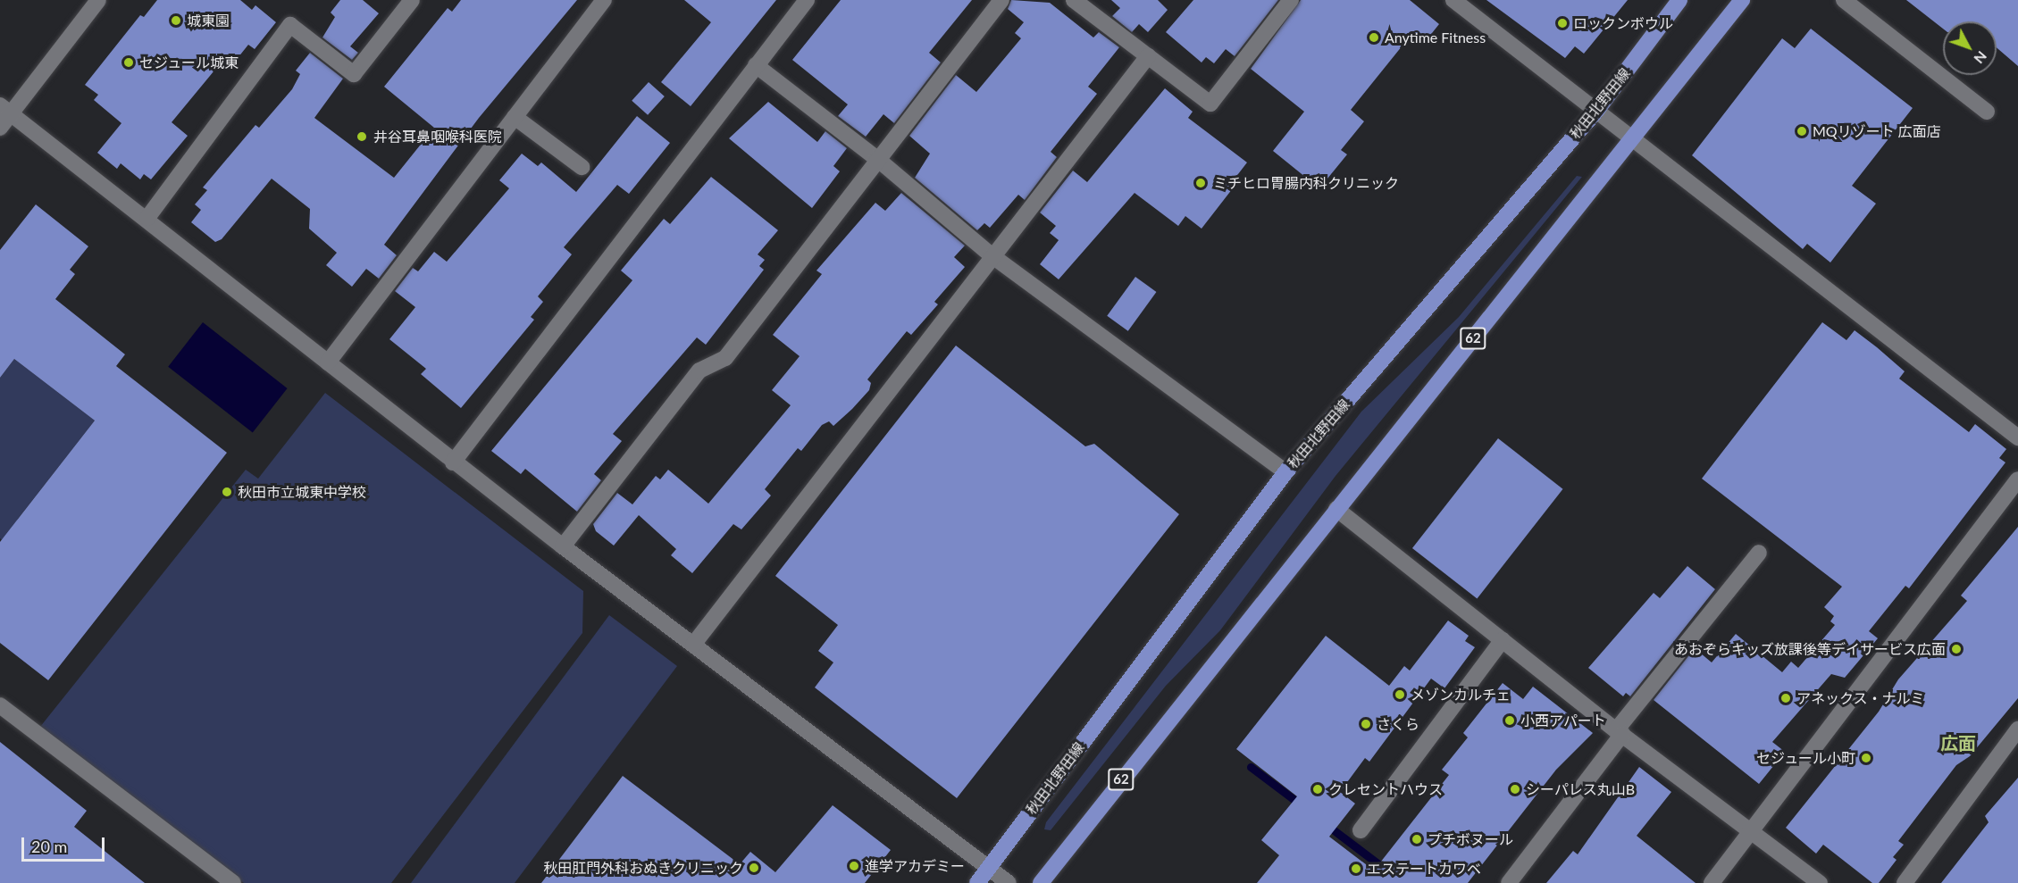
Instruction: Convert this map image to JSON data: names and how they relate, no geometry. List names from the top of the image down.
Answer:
{
  "streets": {
    "main road": ["秋田北野田線", "62"]
  },
  "districts": ["広面"],
  "places": [
    "城東園",
    "ロックンボウル",
    "Anytime Fitness",
    "セジュール城東",
    "MQリゾート 広面店",
    "井谷耳鼻咽喉科医院",
    "ミチヒロ胃腸内科クリニック",
    "秋田市立城東中学校",
    "あおぞらキッズ放課後等デイサービス広面",
    "メゾンカルチェ",
    "アネックス・ナルミ",
    "小西アパート",
    "さくら",
    "セジュール小町",
    "クレセントハウス",
    "シーパレス丸山B",
    "プチボヌール",
    "進学アカデミー",
    "秋田肛門外科おぬきクリニック",
    "エステートカワベ"
  ],
  "scale_bar": "20 m",
  "north": "bottom right"
}
